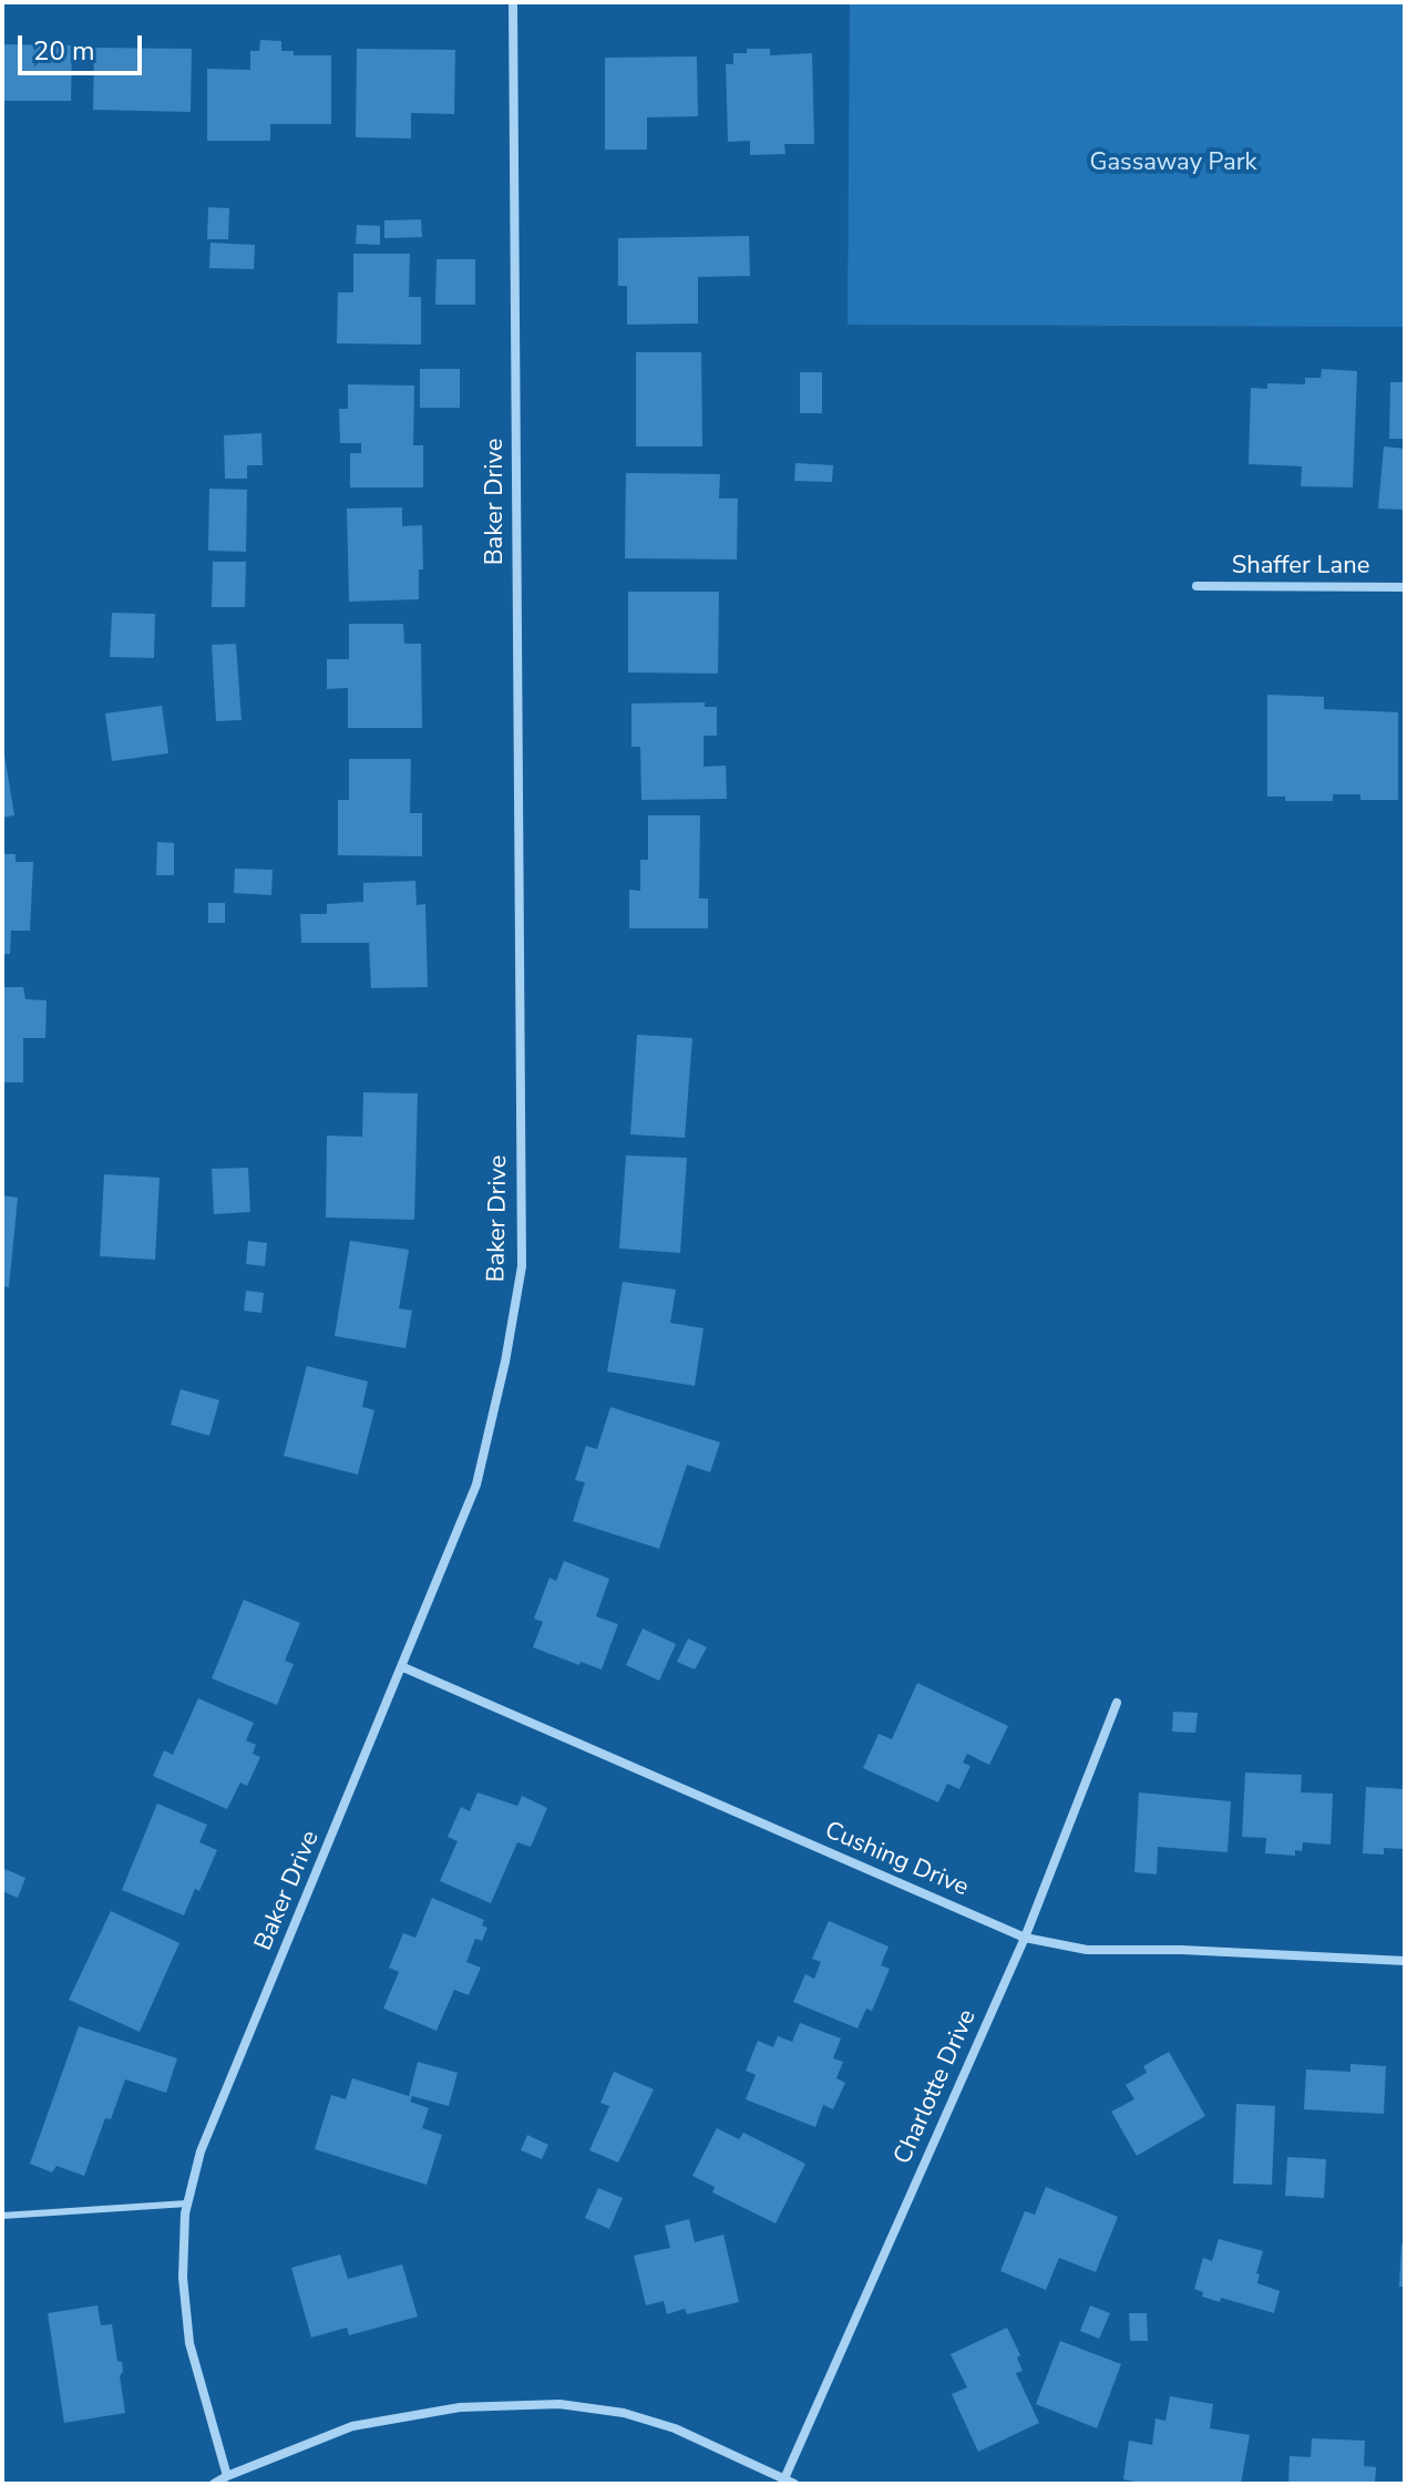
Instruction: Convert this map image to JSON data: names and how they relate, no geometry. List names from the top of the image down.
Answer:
{
  "streets": {
    "street": [
      "Baker Drive",
      "Shaffer Lane",
      "Cushing Drive",
      "Charlotte Drive"
    ]
  },
  "crossings": [
    ["Baker Drive", "Cushing Drive"],
    ["Cushing Drive", "Charlotte Drive"]
  ],
  "parks": ["Gassaway Park"],
  "scale_bar": "20 m"
}
